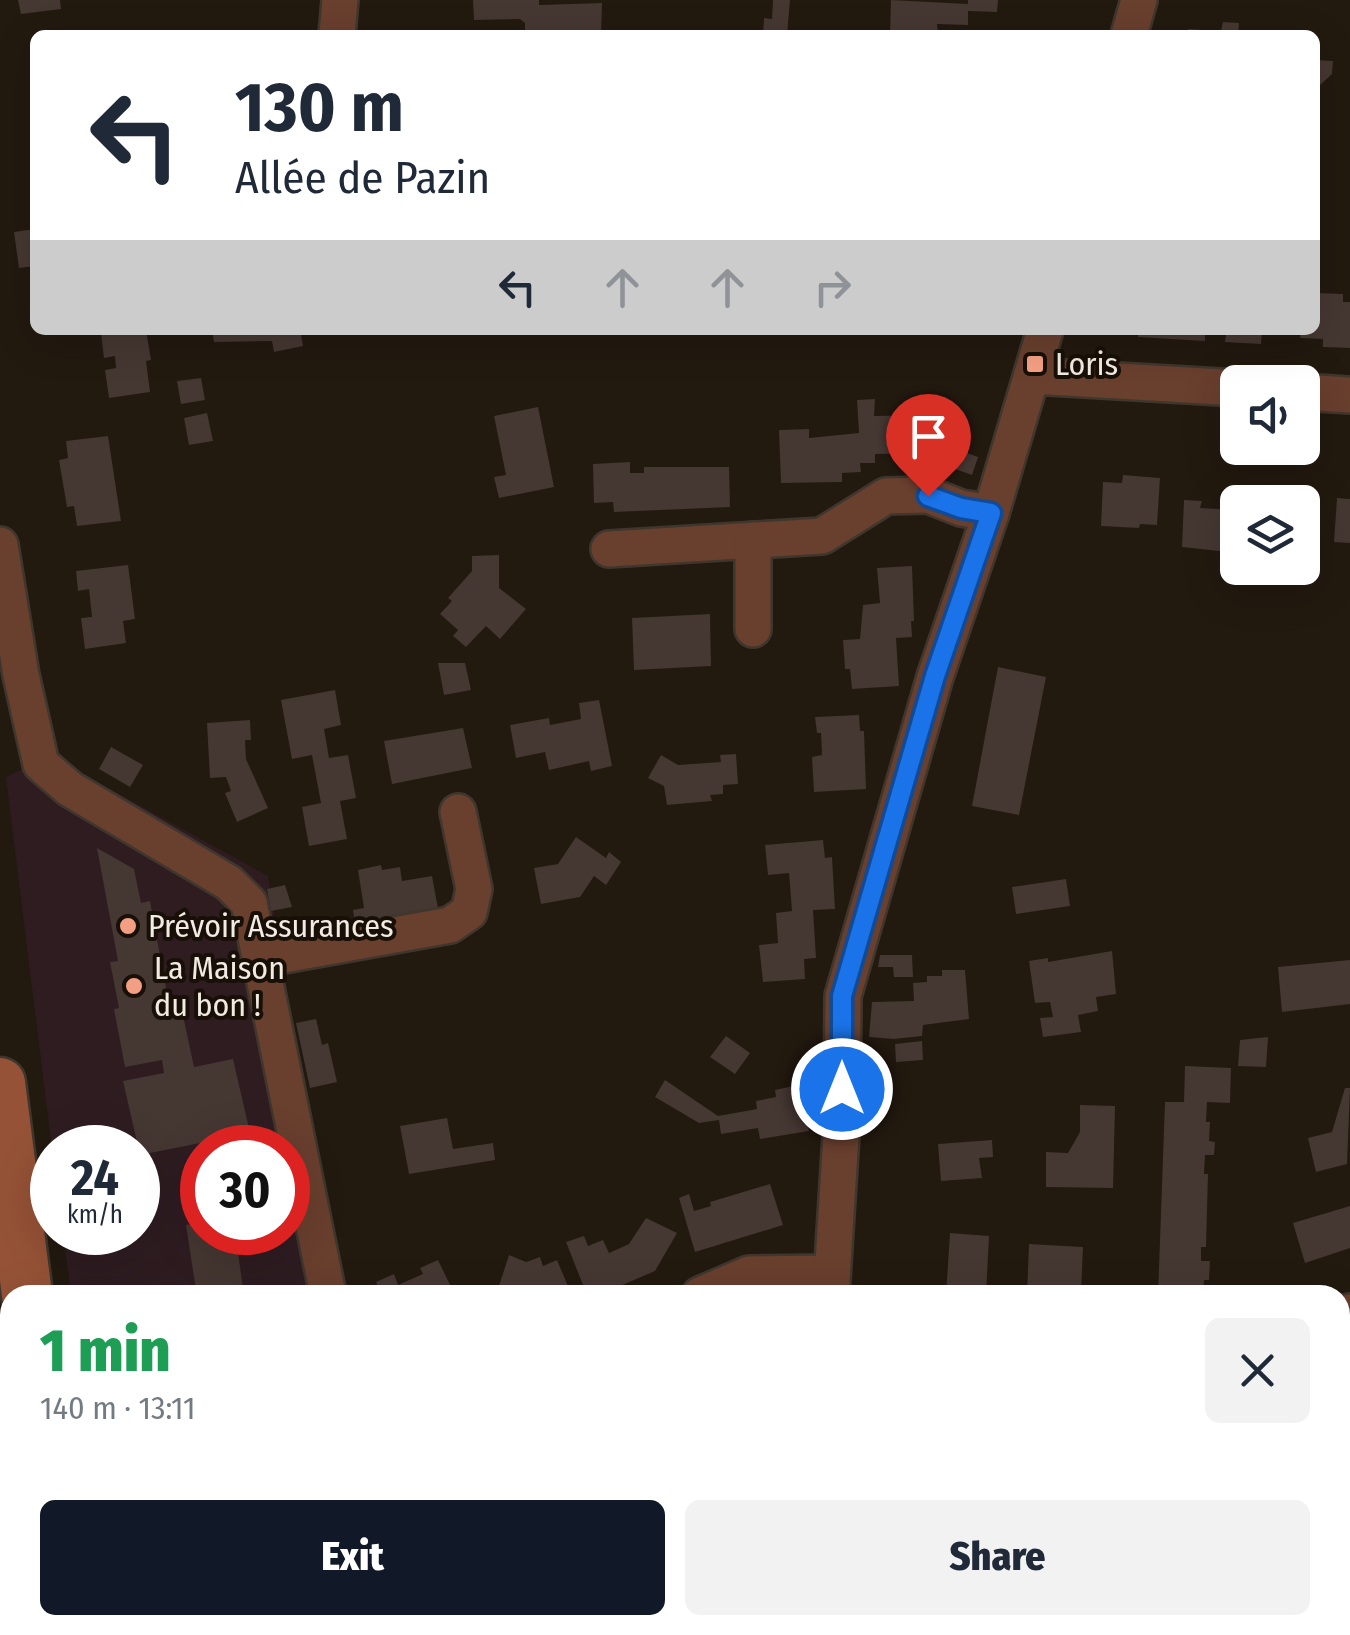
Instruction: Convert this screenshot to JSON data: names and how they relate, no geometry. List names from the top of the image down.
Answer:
{
  "places": {
    "transit": ["Loris"],
    "other": ["Prévoir Assurances", "La Maison du bon !"]
  },
  "page": {
    "turn": ["130 m", "Allée de Pazin"],
    "speed": "24 km/h",
    "limit": "30",
    "heading": ["1 min", "140 m · 13:11"],
    "buttons": ["Exit", "Share"]
  }
}
